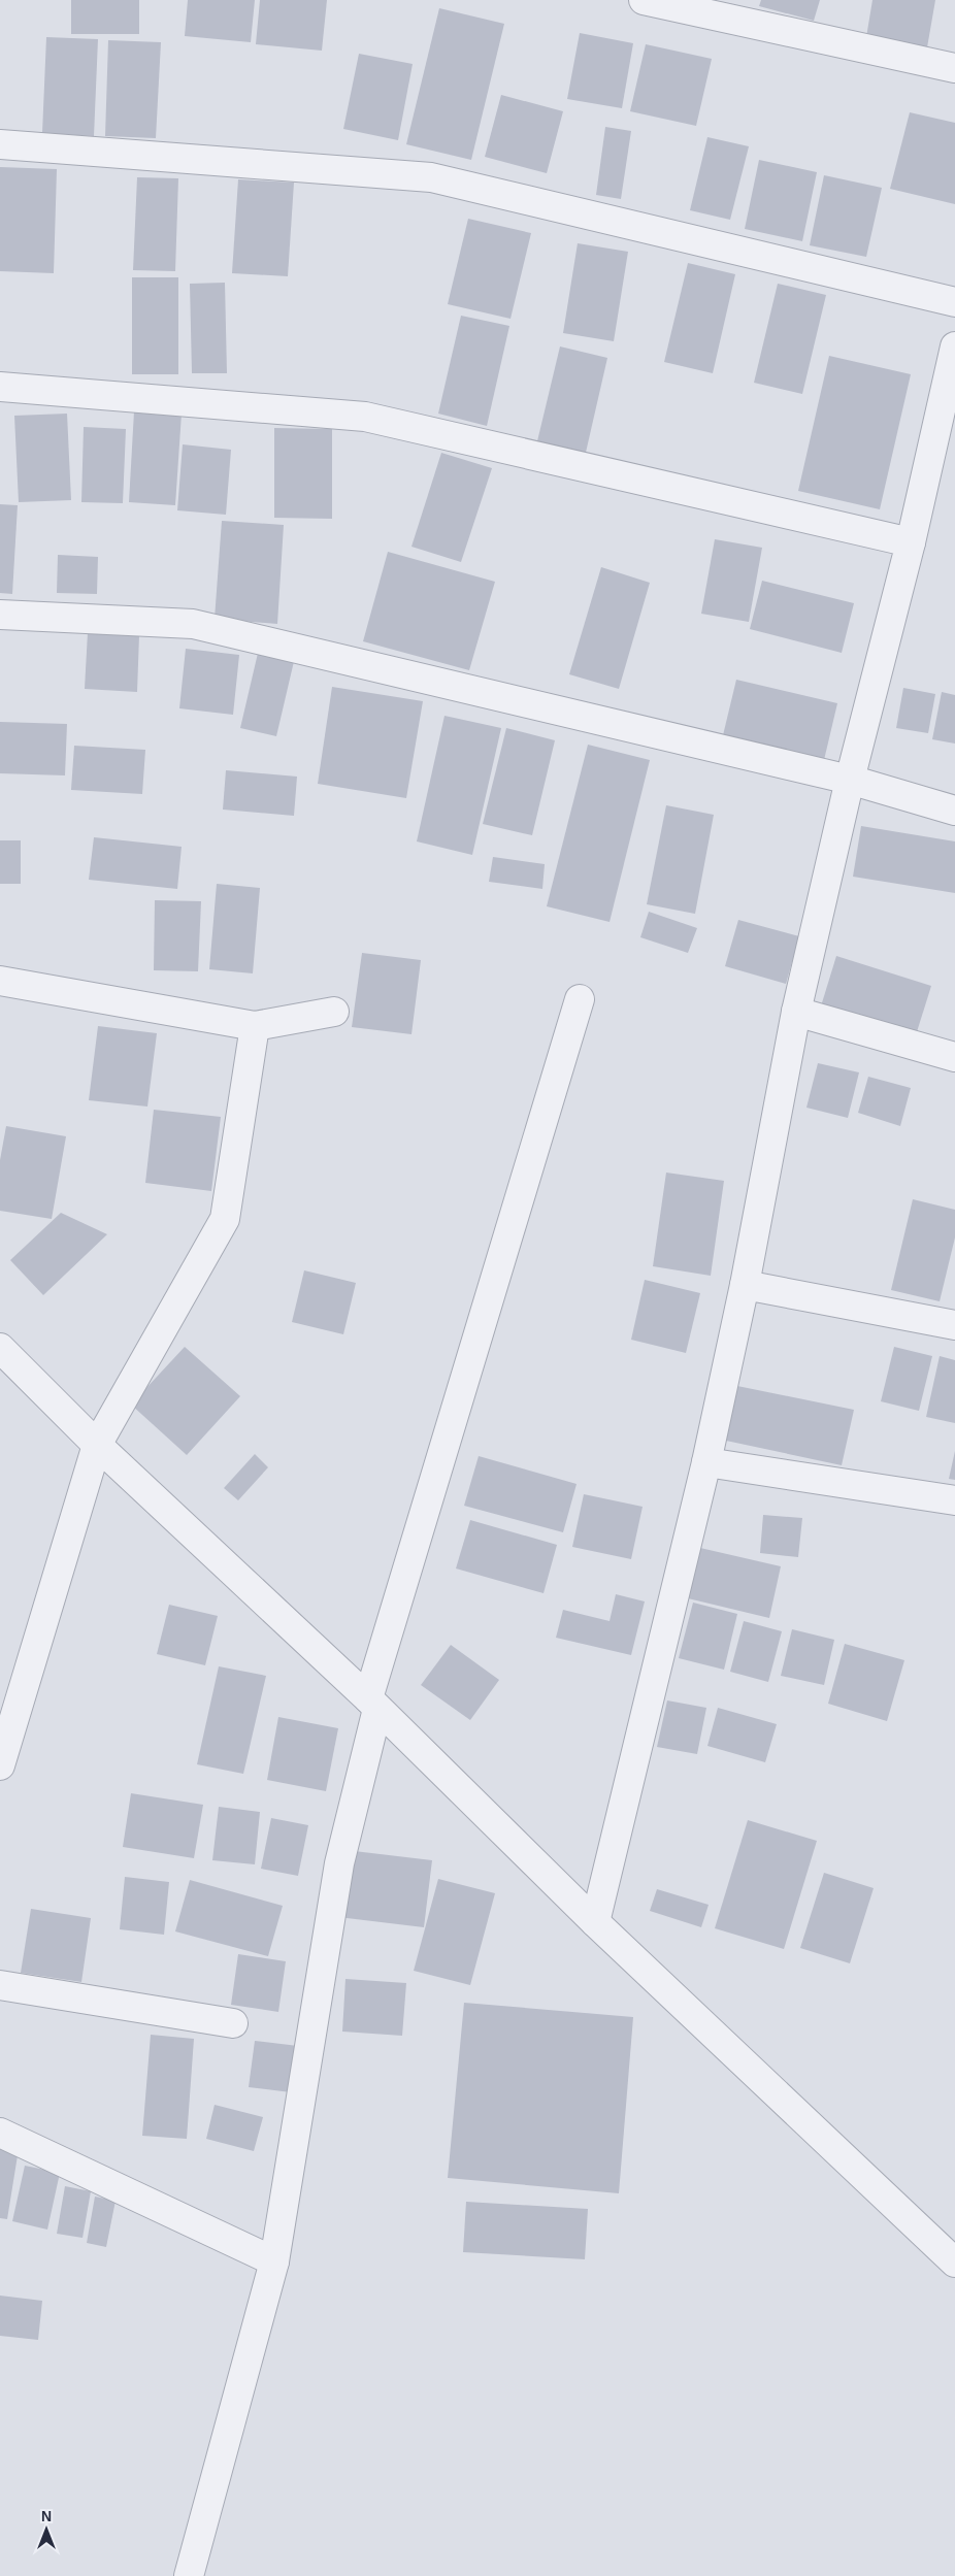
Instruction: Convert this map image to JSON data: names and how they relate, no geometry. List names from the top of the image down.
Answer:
{
  "north": "top"
}
